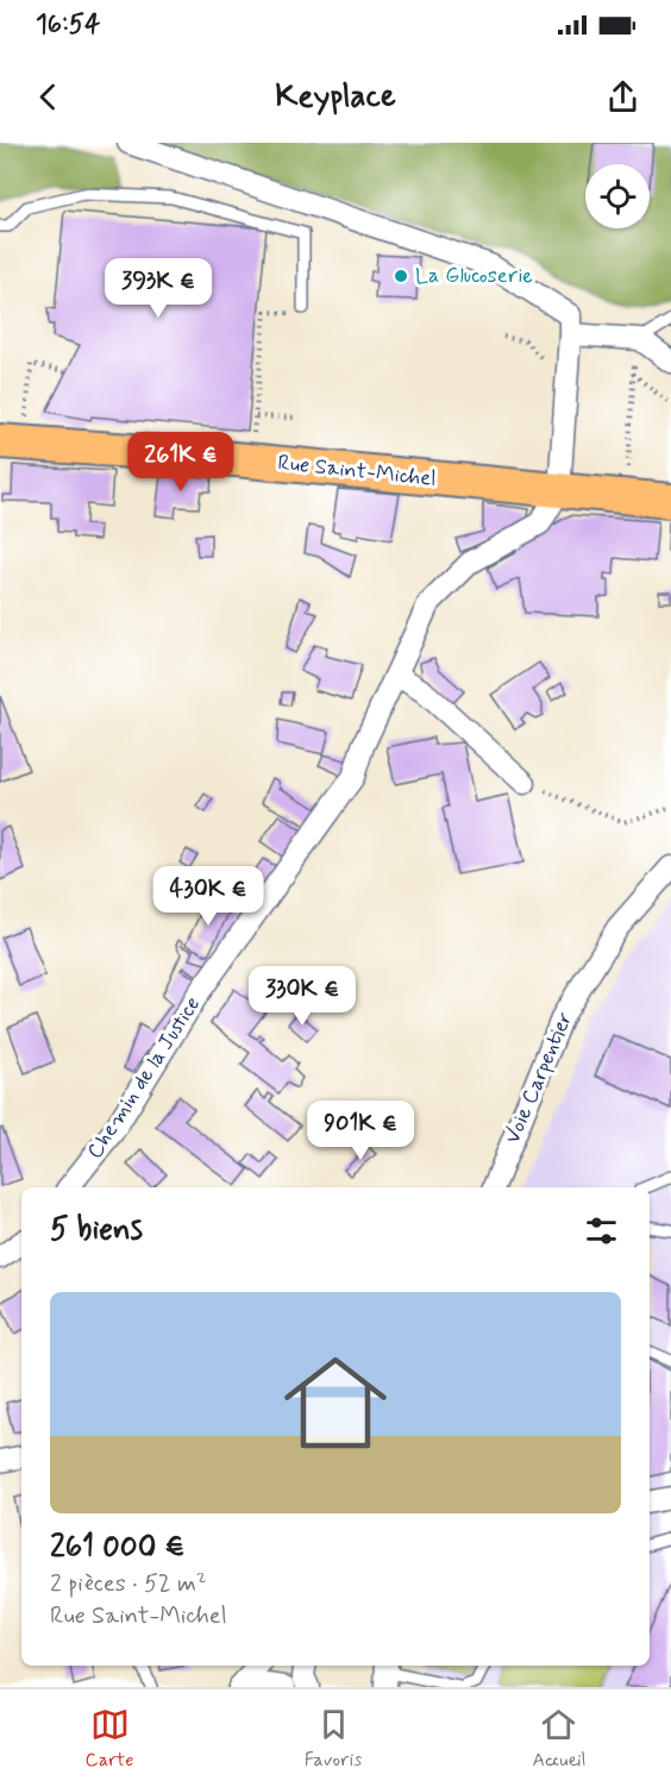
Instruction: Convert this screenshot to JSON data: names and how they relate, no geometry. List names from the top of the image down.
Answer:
{
  "streets": {
    "main road": ["Rue Saint-Michel"],
    "street": ["Chemin de la Justice", "Voie Carpentier"]
  },
  "crossings": [
    ["Rue Saint-Michel", "Chemin de la Justice"]
  ],
  "places": ["La Glucoserie"],
  "page": {
    "status": "16:54",
    "header": "Keyplace",
    "price": [
      "393K €",
      "261K €",
      "430K €",
      "330K €",
      "901K €"
    ],
    "heading": "5 biens",
    "list": [
      {
        "name": "261 000 €",
        "note": "2 pièces · 52 m² · Rue Saint-Michel"
      }
    ],
    "tabs": ["Carte", "Favoris", "Accueil"]
  }
}
